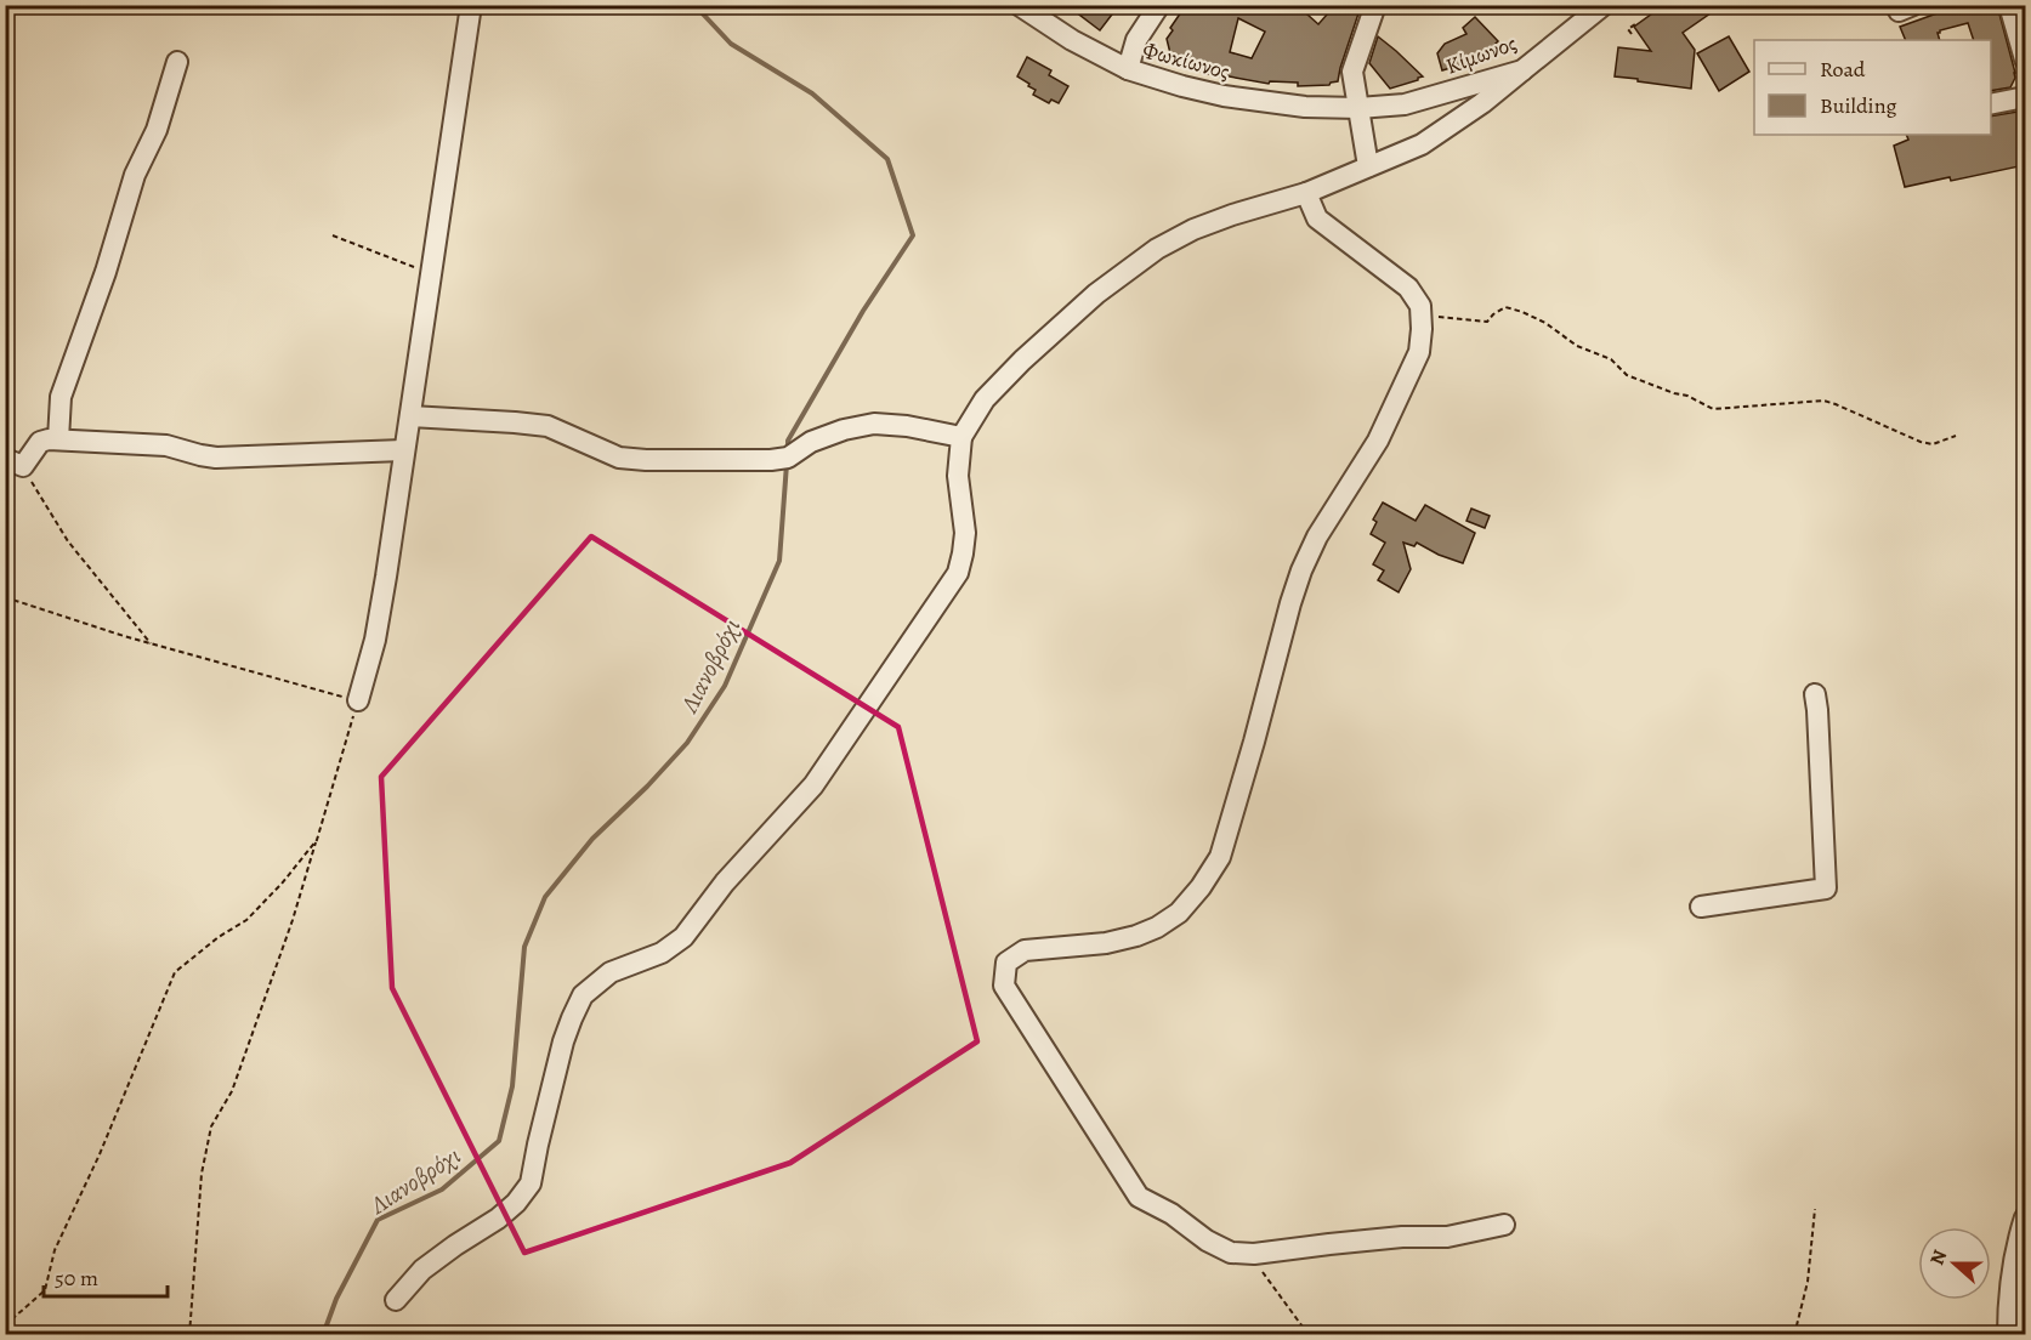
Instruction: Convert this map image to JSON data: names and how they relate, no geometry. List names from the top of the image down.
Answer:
{
  "streets": {
    "street": ["Κίμωνος", "Φωκίωνος"]
  },
  "crossings": [
    ["Κίμωνος", "Φωκίωνος"]
  ],
  "water": ["Λιανοβρόχι"],
  "legend": ["Road", "Building"],
  "scale_bar": "50 m",
  "north": "left"
}
